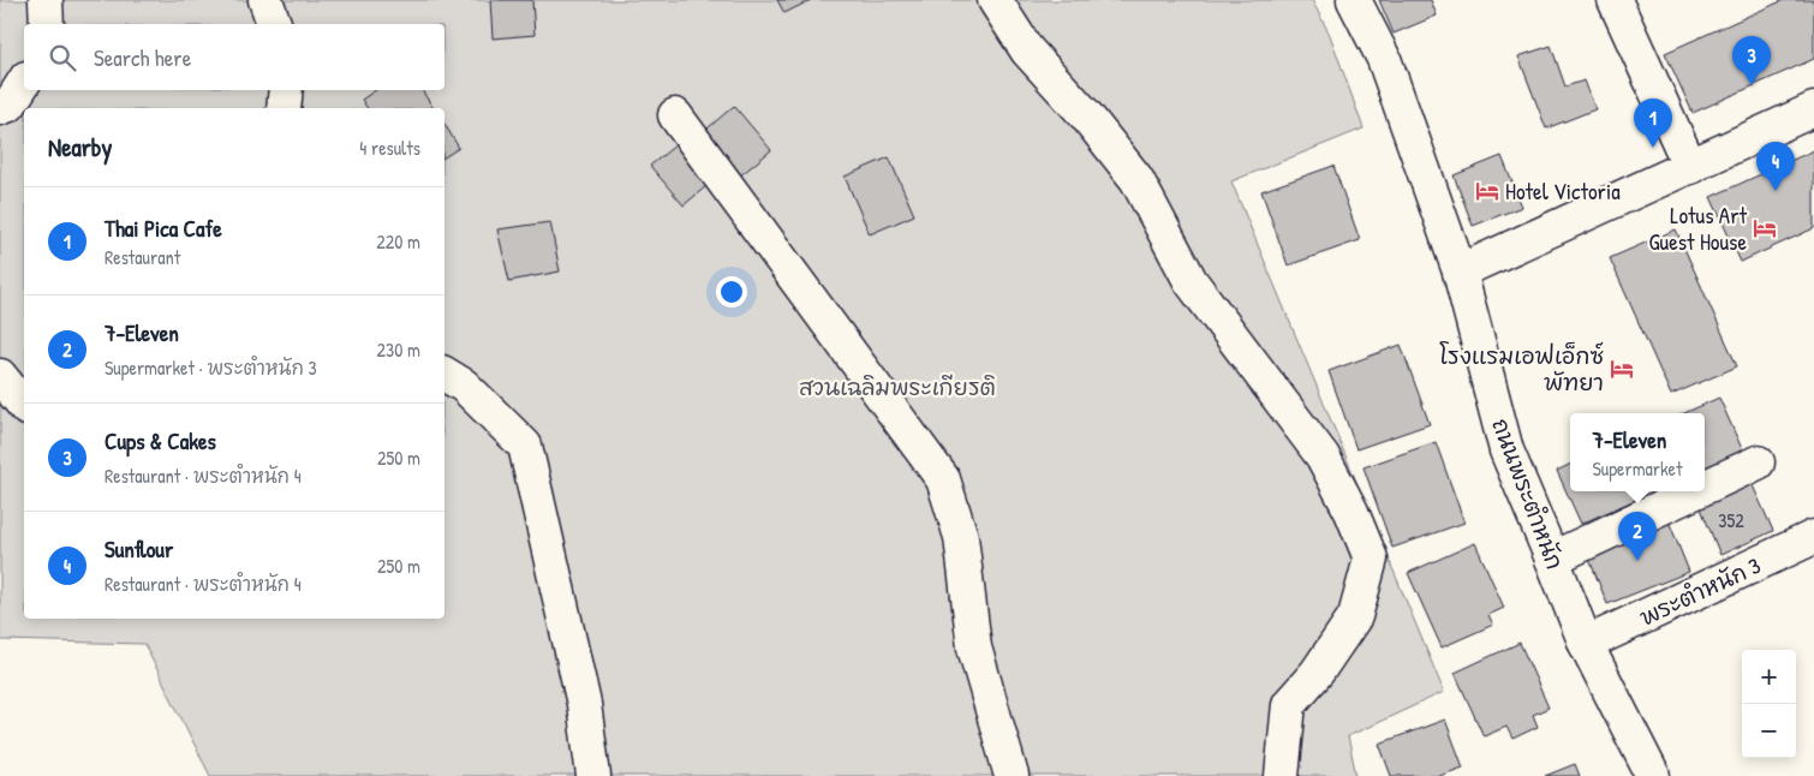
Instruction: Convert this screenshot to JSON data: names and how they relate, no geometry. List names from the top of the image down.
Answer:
{
  "streets": {
    "street": ["ถนนพระตำหนัก", "พระตำหนัก 3"]
  },
  "crossings": [
    ["ถนนพระตำหนัก", "พระตำหนัก 3"]
  ],
  "parks": ["สวนเฉลิมพระเกียรติ"],
  "places": {
    "hotel": ["Hotel Victoria", "Lotus Art Guest House", "โรงแรมเอฟเอ็กซ์ พัทยา"]
  },
  "house_numbers": ["352"],
  "page": {
    "search": "Search here",
    "pins": [
      "3",
      "1",
      "4",
      "2"
    ],
    "heading": ["Nearby", "4 results"],
    "list": [
      {
        "mark": "1",
        "name": "Thai Pica Cafe",
        "note": "Restaurant",
        "value": "220 m"
      },
      {
        "mark": "2",
        "name": "7-Eleven",
        "note": "Supermarket · พระตำหนัก 3",
        "value": "230 m"
      },
      {
        "mark": "3",
        "name": "Cups & Cakes",
        "note": "Restaurant · พระตำหนัก 4",
        "value": "250 m"
      },
      {
        "mark": "4",
        "name": "Sunflour",
        "note": "Restaurant · พระตำหนัก 4",
        "value": "250 m"
      }
    ],
    "popup": ["7-Eleven", "Supermarket"],
    "map_buttons": ["+", "−"]
  }
}
